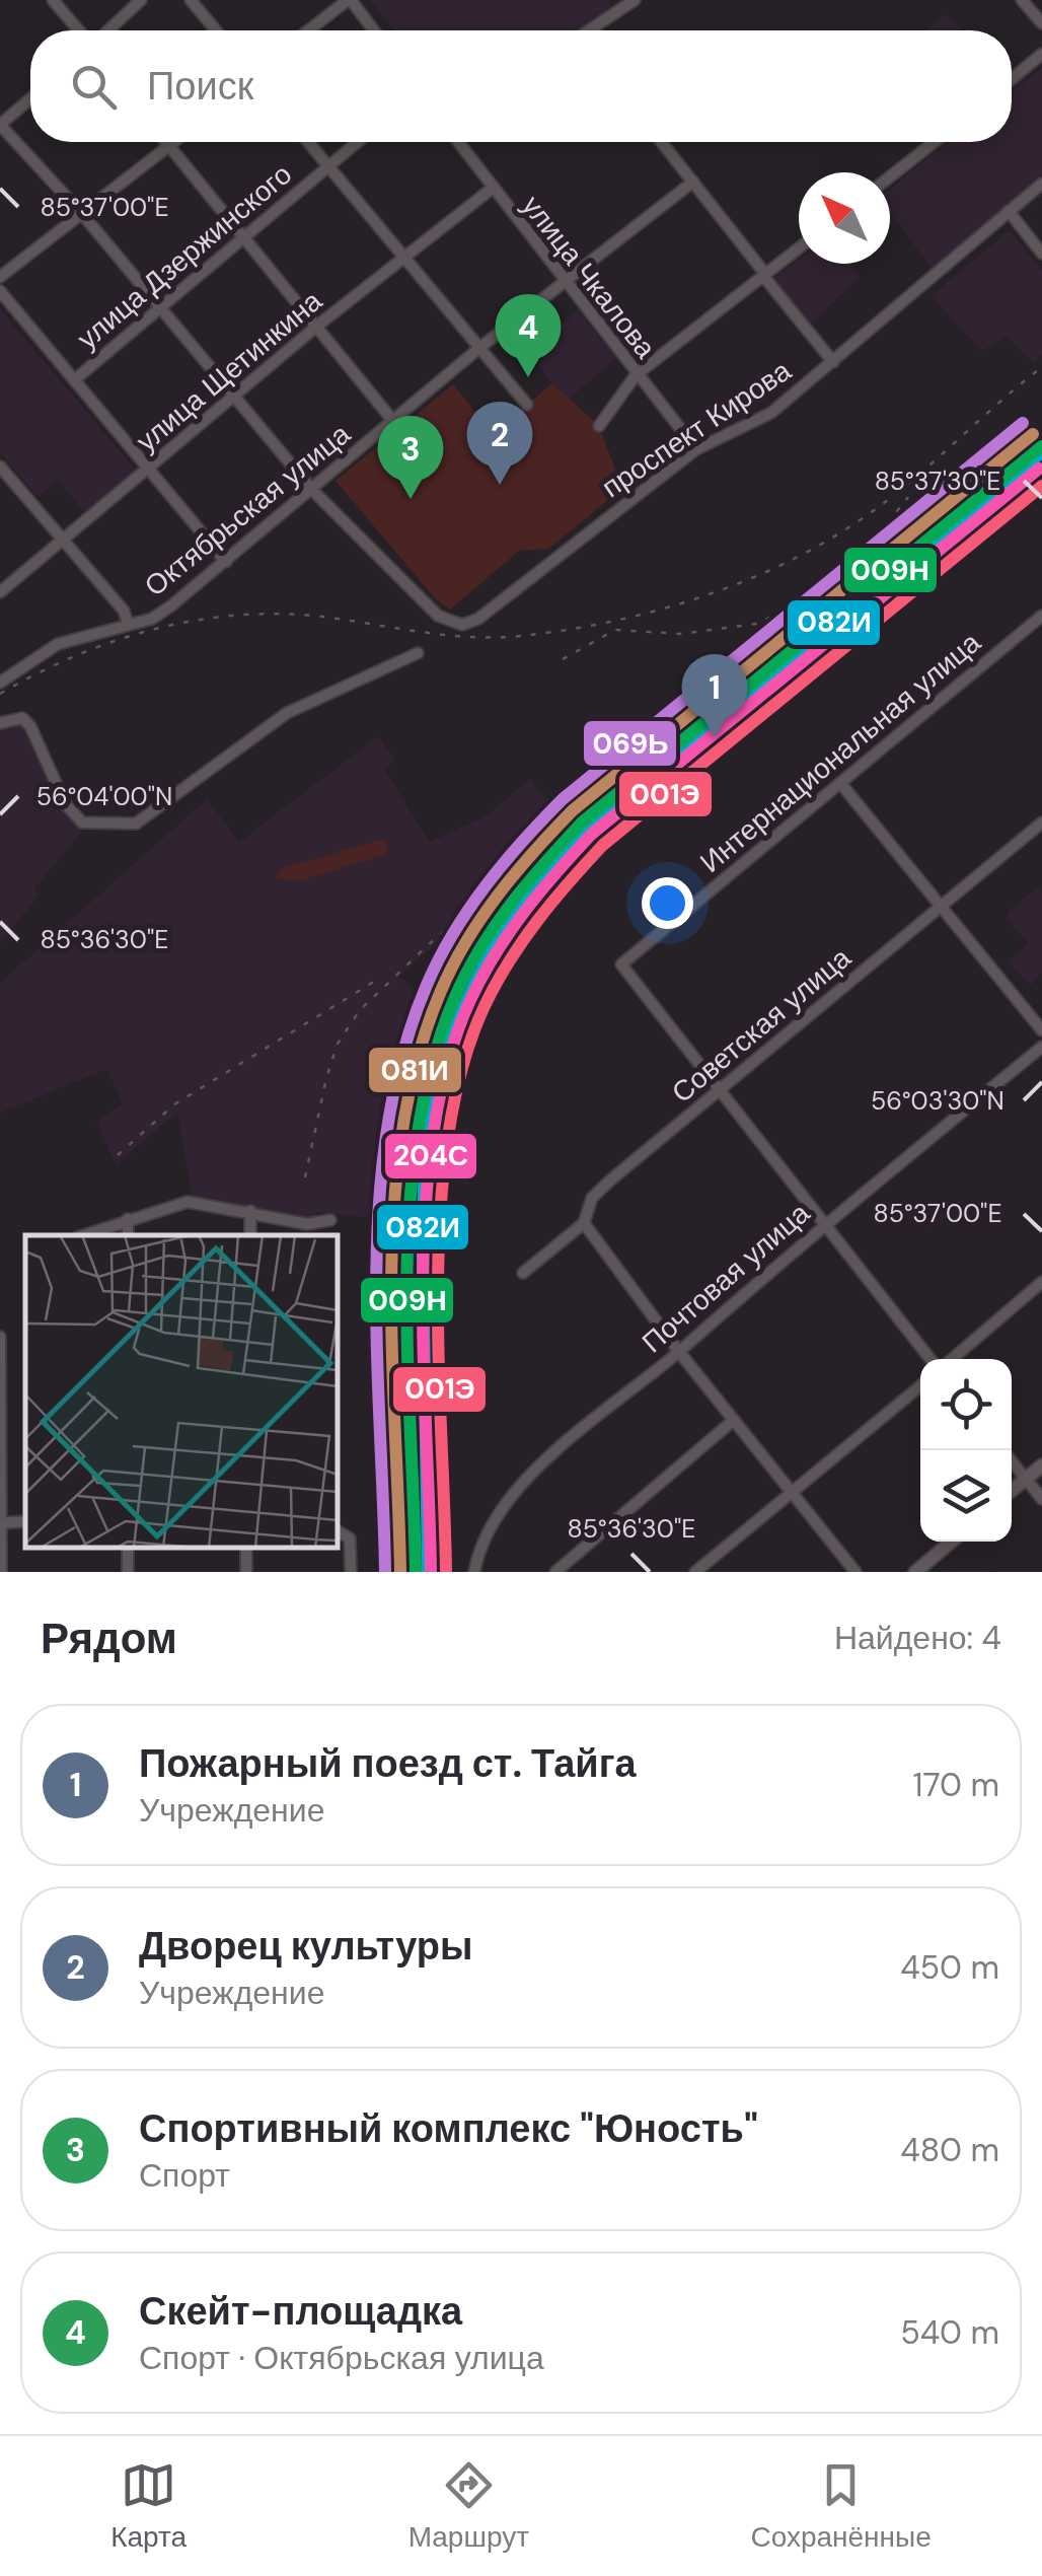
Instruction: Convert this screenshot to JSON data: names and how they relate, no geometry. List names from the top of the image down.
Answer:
{
  "streets": {
    "street": [
      "улица Дзержинского",
      "улица Чкалова",
      "улица Щетинкина",
      "проспект Кирова",
      "Октябрьская улица",
      "Интернациональная улица",
      "Советская улица",
      "Почтовая улица"
    ]
  },
  "crossings": [
    ["улица Чкалова", "улица Щетинкина"],
    ["улица Чкалова", "проспект Кирова"],
    ["улица Чкалова", "Октябрьская улица"],
    ["проспект Кирова", "Октябрьская улица"],
    ["Интернациональная улица", "Советская улица"]
  ],
  "lines": [
    "transit line 069Ь",
    "transit line 081И",
    "transit line 009Н",
    "transit line 082И",
    "transit line 204С",
    "transit line 001Э"
  ],
  "north": "top left",
  "page": {
    "search": "Поиск",
    "pins": [
      "4",
      "2",
      "3",
      "1"
    ],
    "heading": ["Рядом", "Найдено: 4"],
    "list": [
      {
        "mark": "1",
        "name": "Пожарный поезд ст. Тайга",
        "note": "Учреждение",
        "value": "170 m"
      },
      {
        "mark": "2",
        "name": "Дворец культуры",
        "note": "Учреждение",
        "value": "450 m"
      },
      {
        "mark": "3",
        "name": "Спортивный комплекс \"Юность\"",
        "note": "Спорт",
        "value": "480 m"
      },
      {
        "mark": "4",
        "name": "Скейт-площадка",
        "note": "Спорт · Октябрьская улица",
        "value": "540 m"
      }
    ],
    "nav": ["Карта", "Маршрут", "Сохранённые"]
  },
  "coordinates": [
    "85°37'00\"E",
    "85°37'30\"E",
    "56°04'00\"N",
    "85°36'30\"E",
    "56°03'30\"N"
  ]
}
